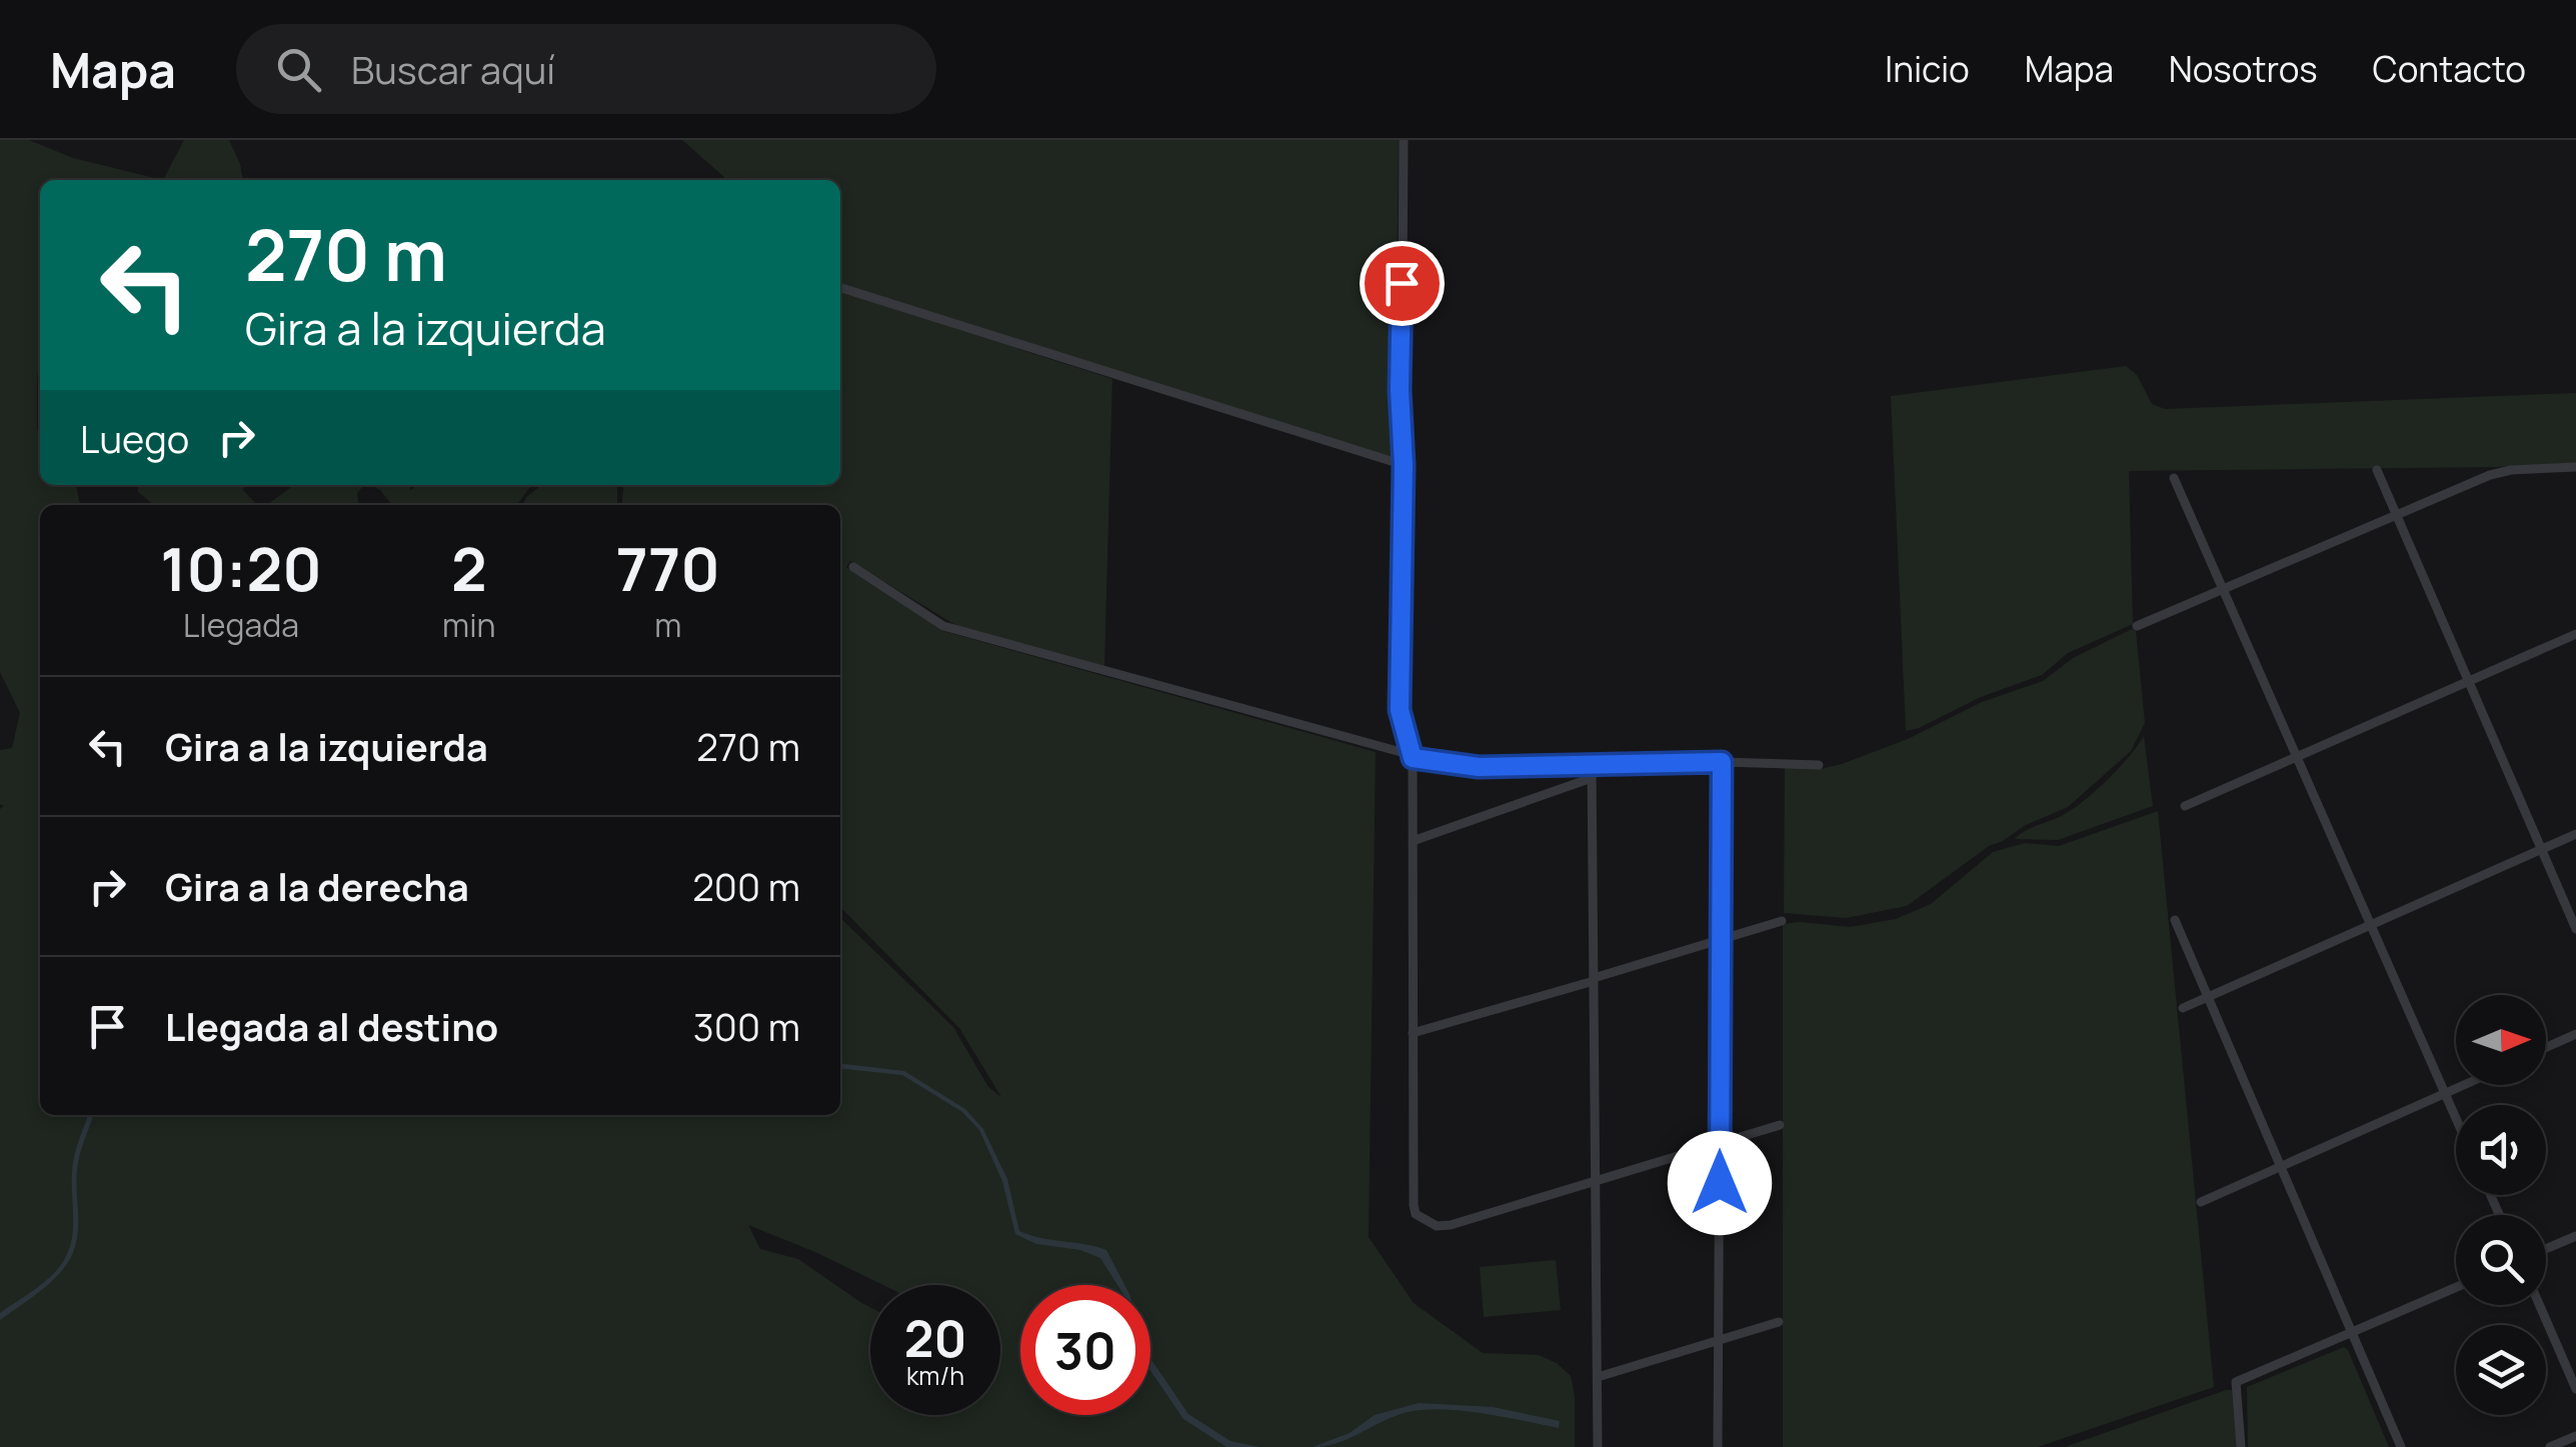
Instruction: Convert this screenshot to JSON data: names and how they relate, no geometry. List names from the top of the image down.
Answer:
{
  "north": "right",
  "page": {
    "header": "Mapa",
    "search": "Buscar aquí",
    "nav": [
      "Inicio",
      "Mapa",
      "Nosotros",
      "Contacto"
    ],
    "turn": ["270 m", "Gira a la izquierda"],
    "then": "Luego",
    "eta": [
      "10:20",
      "Llegada",
      "2",
      "min",
      "770",
      "m"
    ],
    "list": [
      {
        "name": "Gira a la izquierda",
        "value": "270 m"
      },
      {
        "name": "Gira a la derecha",
        "value": "200 m"
      },
      {
        "name": "Llegada al destino",
        "value": "300 m"
      }
    ],
    "speed": "20 km/h",
    "limit": "30"
  }
}
